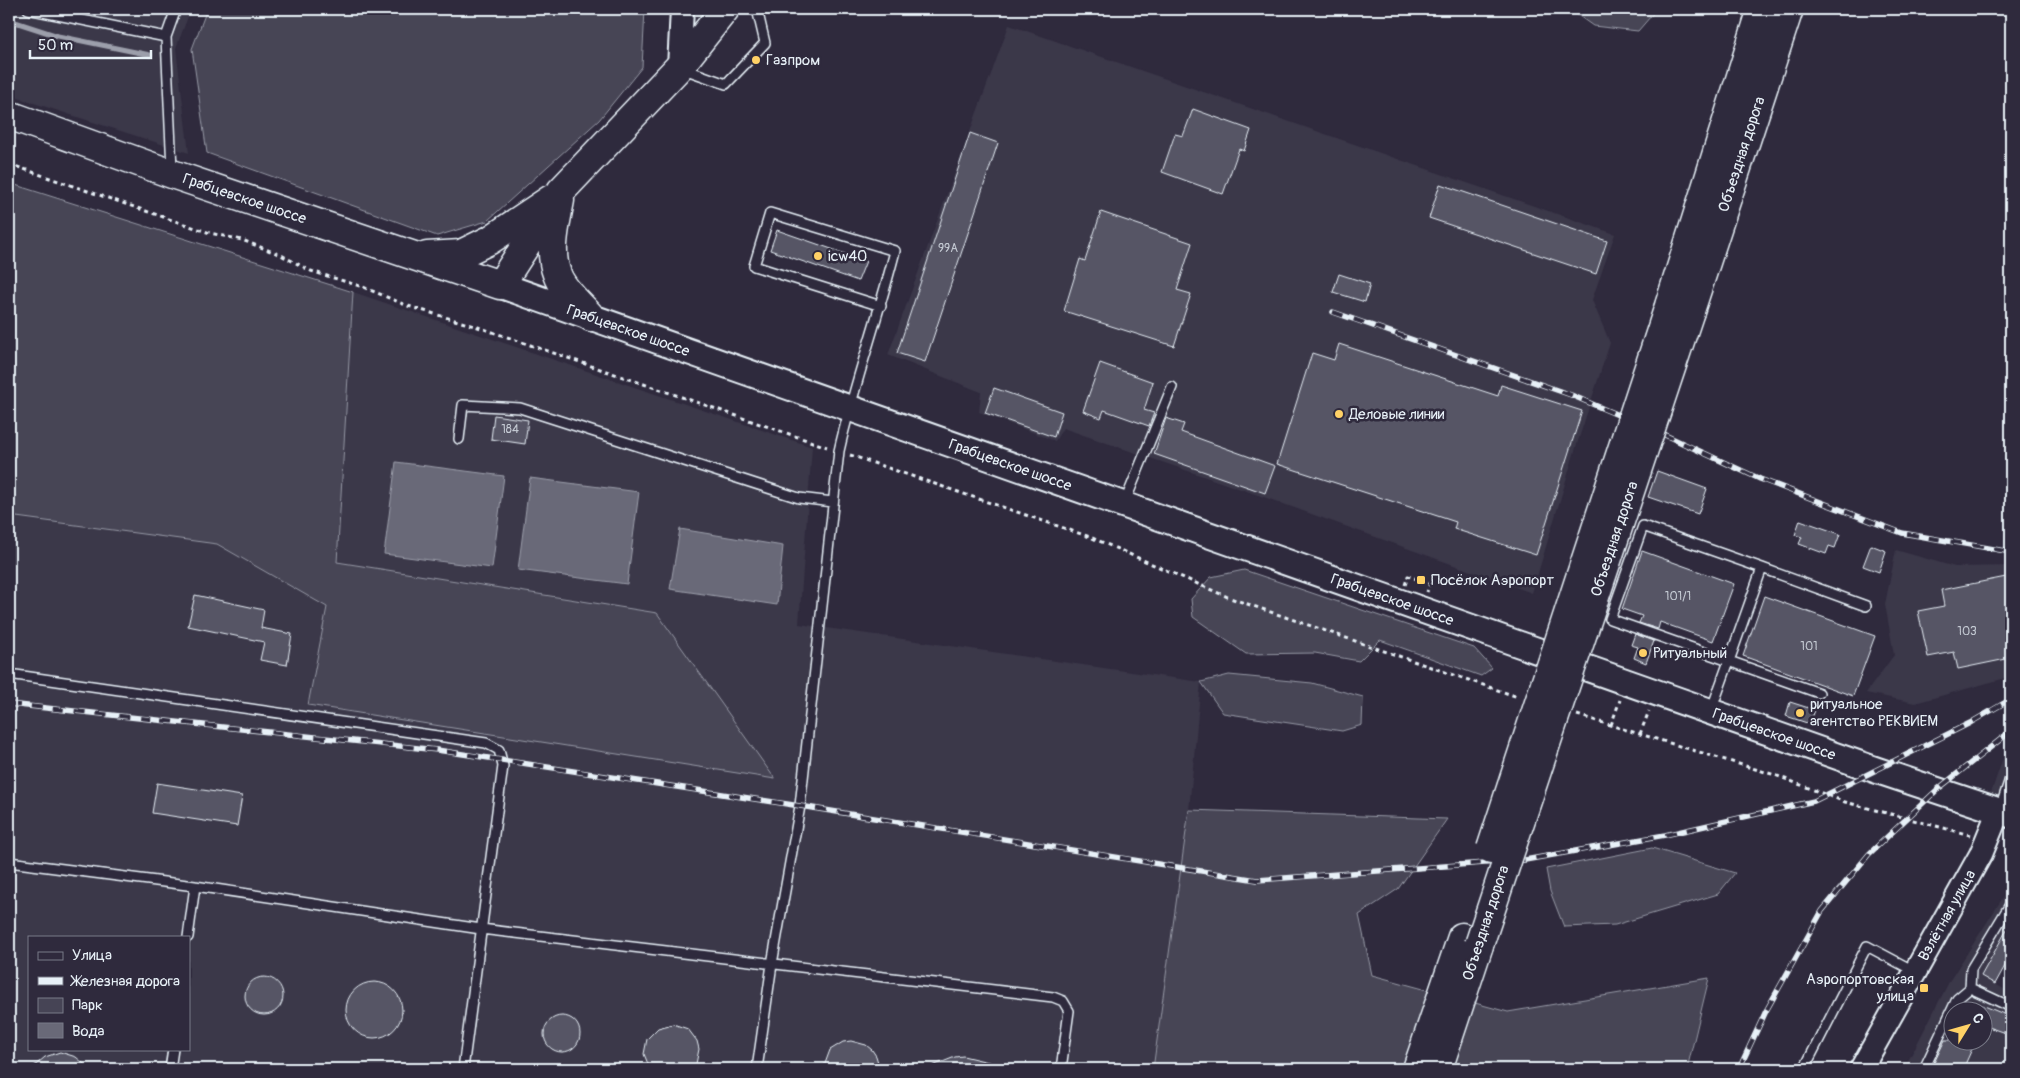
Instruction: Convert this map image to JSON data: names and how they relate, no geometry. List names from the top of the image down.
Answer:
{
  "streets": {
    "main road": ["Объездная дорога", "Грабцевское шоссе"],
    "street": ["Взлётная улица"]
  },
  "crossings": [
    ["Грабцевское шоссе", "Взлётная улица"]
  ],
  "places": {
    "other": [
      "Газпром",
      "icw40",
      "Деловые линии",
      "Ритуальный",
      "ритуальное агентство РЕКВИЕМ"
    ],
    "transit": ["Посёлок Аэропорт", "Аэропортовская улица"]
  },
  "house_numbers": [
    "99А",
    "184",
    "101/1",
    "103",
    "101"
  ],
  "legend": [
    "Улица",
    "Железная дорога",
    "Парк",
    "Вода"
  ],
  "scale_bar": "50 m",
  "north": "top right"
}
